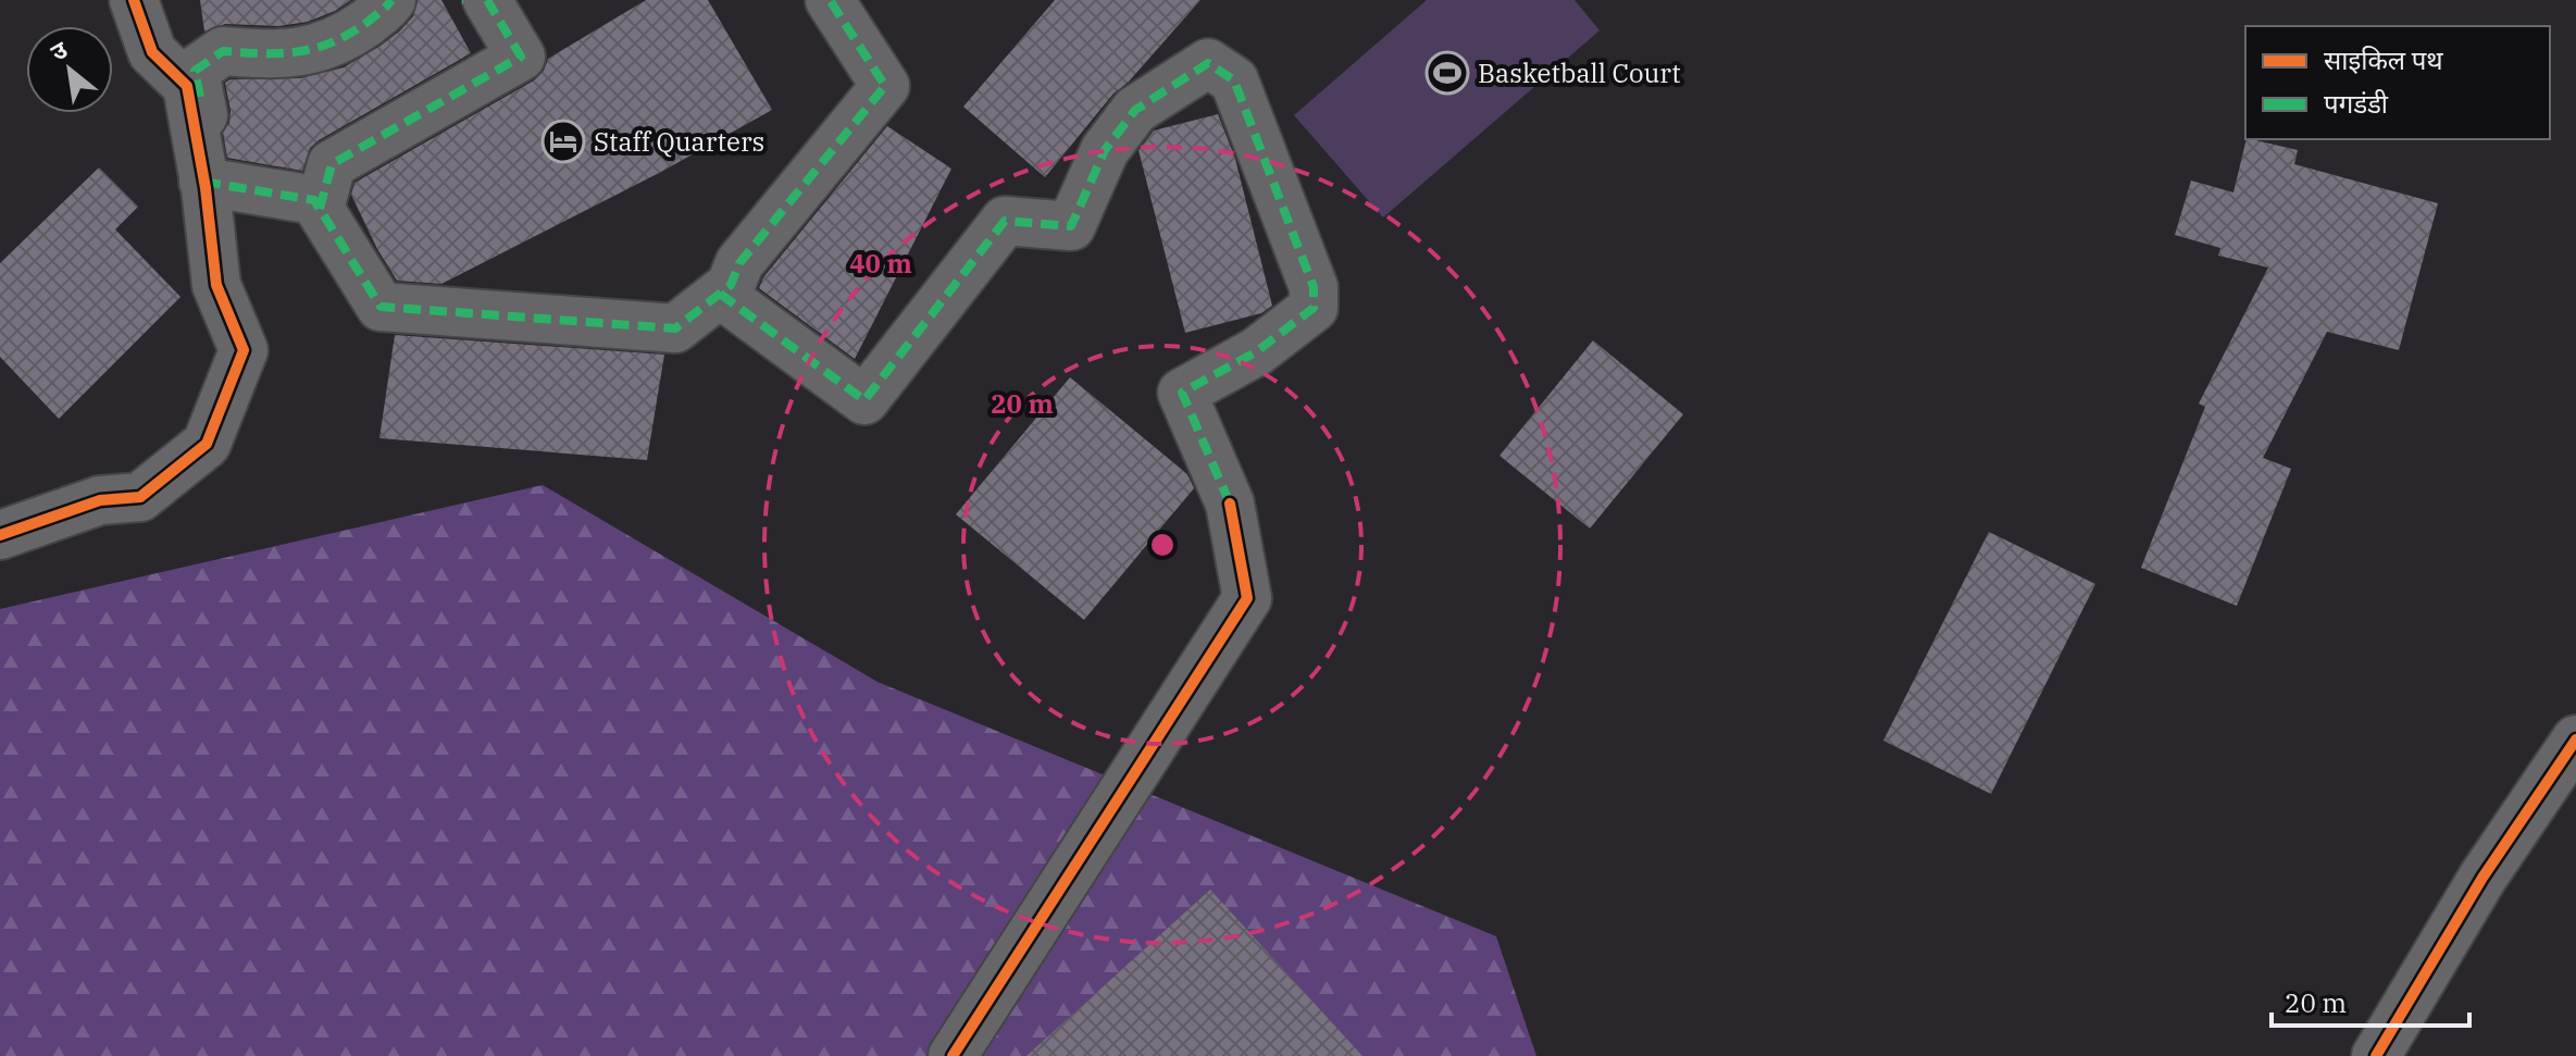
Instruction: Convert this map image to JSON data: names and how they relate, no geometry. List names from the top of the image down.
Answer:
{
  "places": {
    "sports": ["Basketball Court"],
    "hotel": ["Staff Quarters"]
  },
  "legend": ["साइकिल पथ", "पगडंडी"],
  "scale_bar": "20 m",
  "north": "top left",
  "rings": ["40 m", "20 m"]
}
